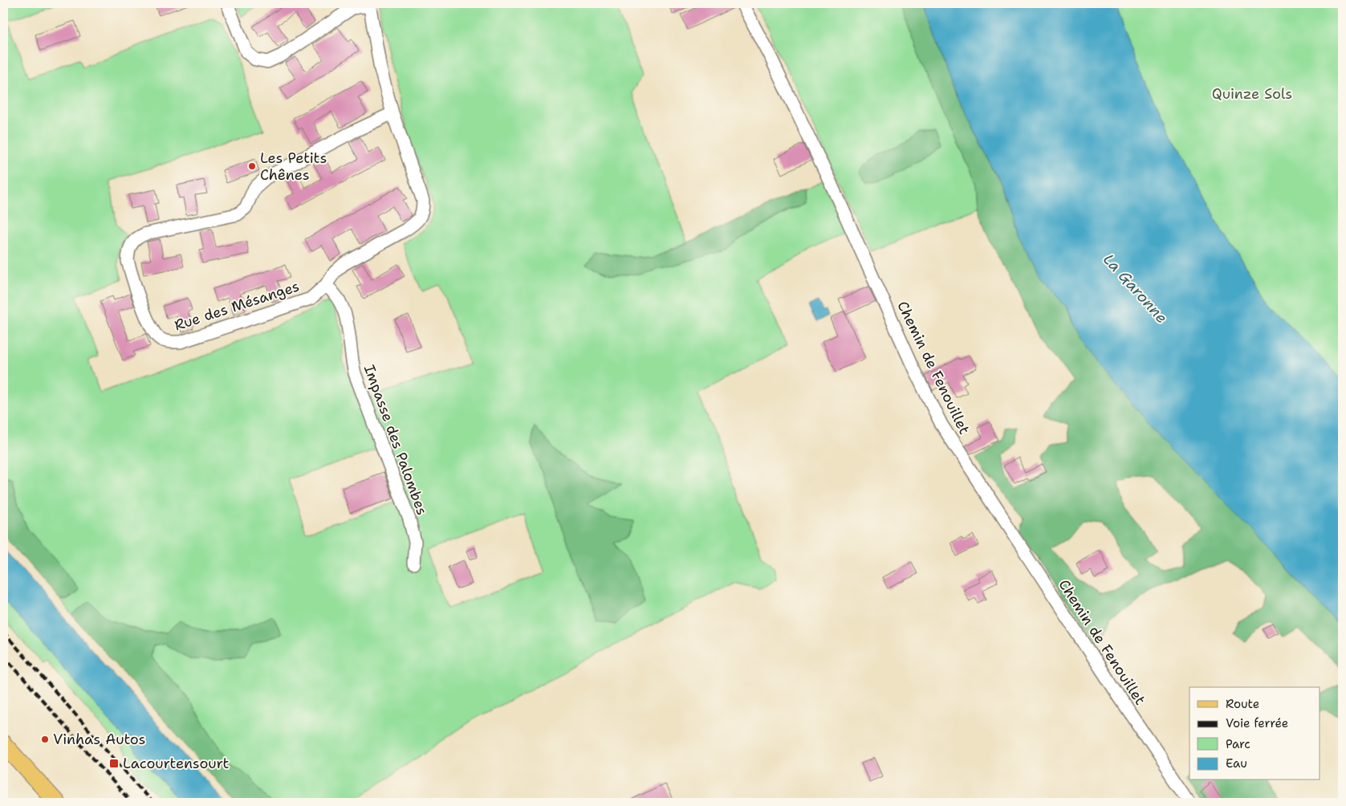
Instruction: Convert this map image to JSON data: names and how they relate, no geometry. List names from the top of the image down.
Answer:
{
  "streets": {
    "street": ["Rue des Mésanges", "Chemin de Fenouillet", "Impasse des Palombes"]
  },
  "crossings": [
    ["Rue des Mésanges", "Impasse des Palombes"]
  ],
  "water": ["La Garonne"],
  "parks": ["Quinze Sols"],
  "places": {
    "other": ["Les Petits Chênes", "Vinhas Autos"],
    "transit": ["Lacourtensourt"]
  },
  "legend": [
    "Route",
    "Voie ferrée",
    "Parc",
    "Eau"
  ]
}
